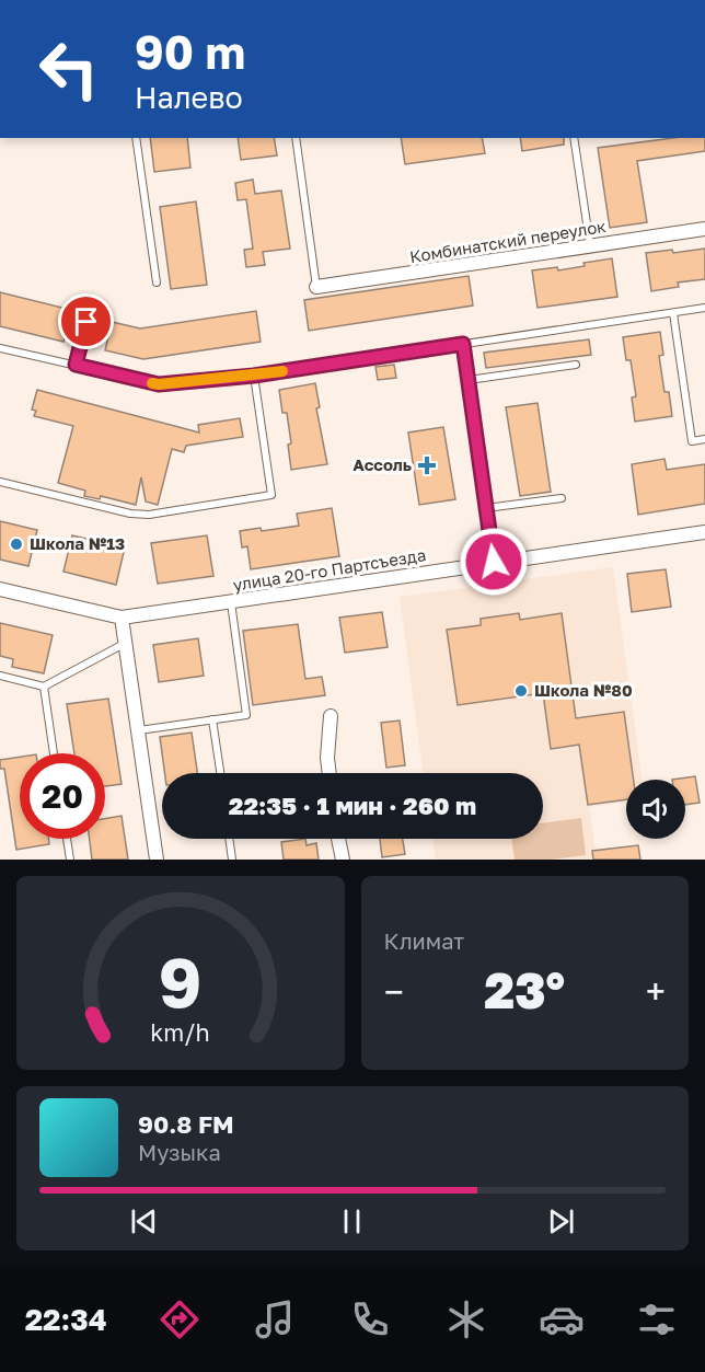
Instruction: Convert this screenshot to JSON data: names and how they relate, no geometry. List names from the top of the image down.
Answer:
{
  "streets": {
    "street": ["Комбинатский переулок", "улица 20-го Партсъезда"]
  },
  "places": {
    "health": ["Ассоль"],
    "other": ["Школа №13", "Школа №80"]
  },
  "page": {
    "turn": ["90 m", "Налево"],
    "limit": "20",
    "trip": "22:35 · 1 мин · 260 m",
    "tile": "Климат",
    "heat": ["−", "23°", "+"],
    "song": ["90.8 FM", "Музыка"],
    "tabs": "22:34",
    "gauge": ["9", "km/h"]
  }
}
